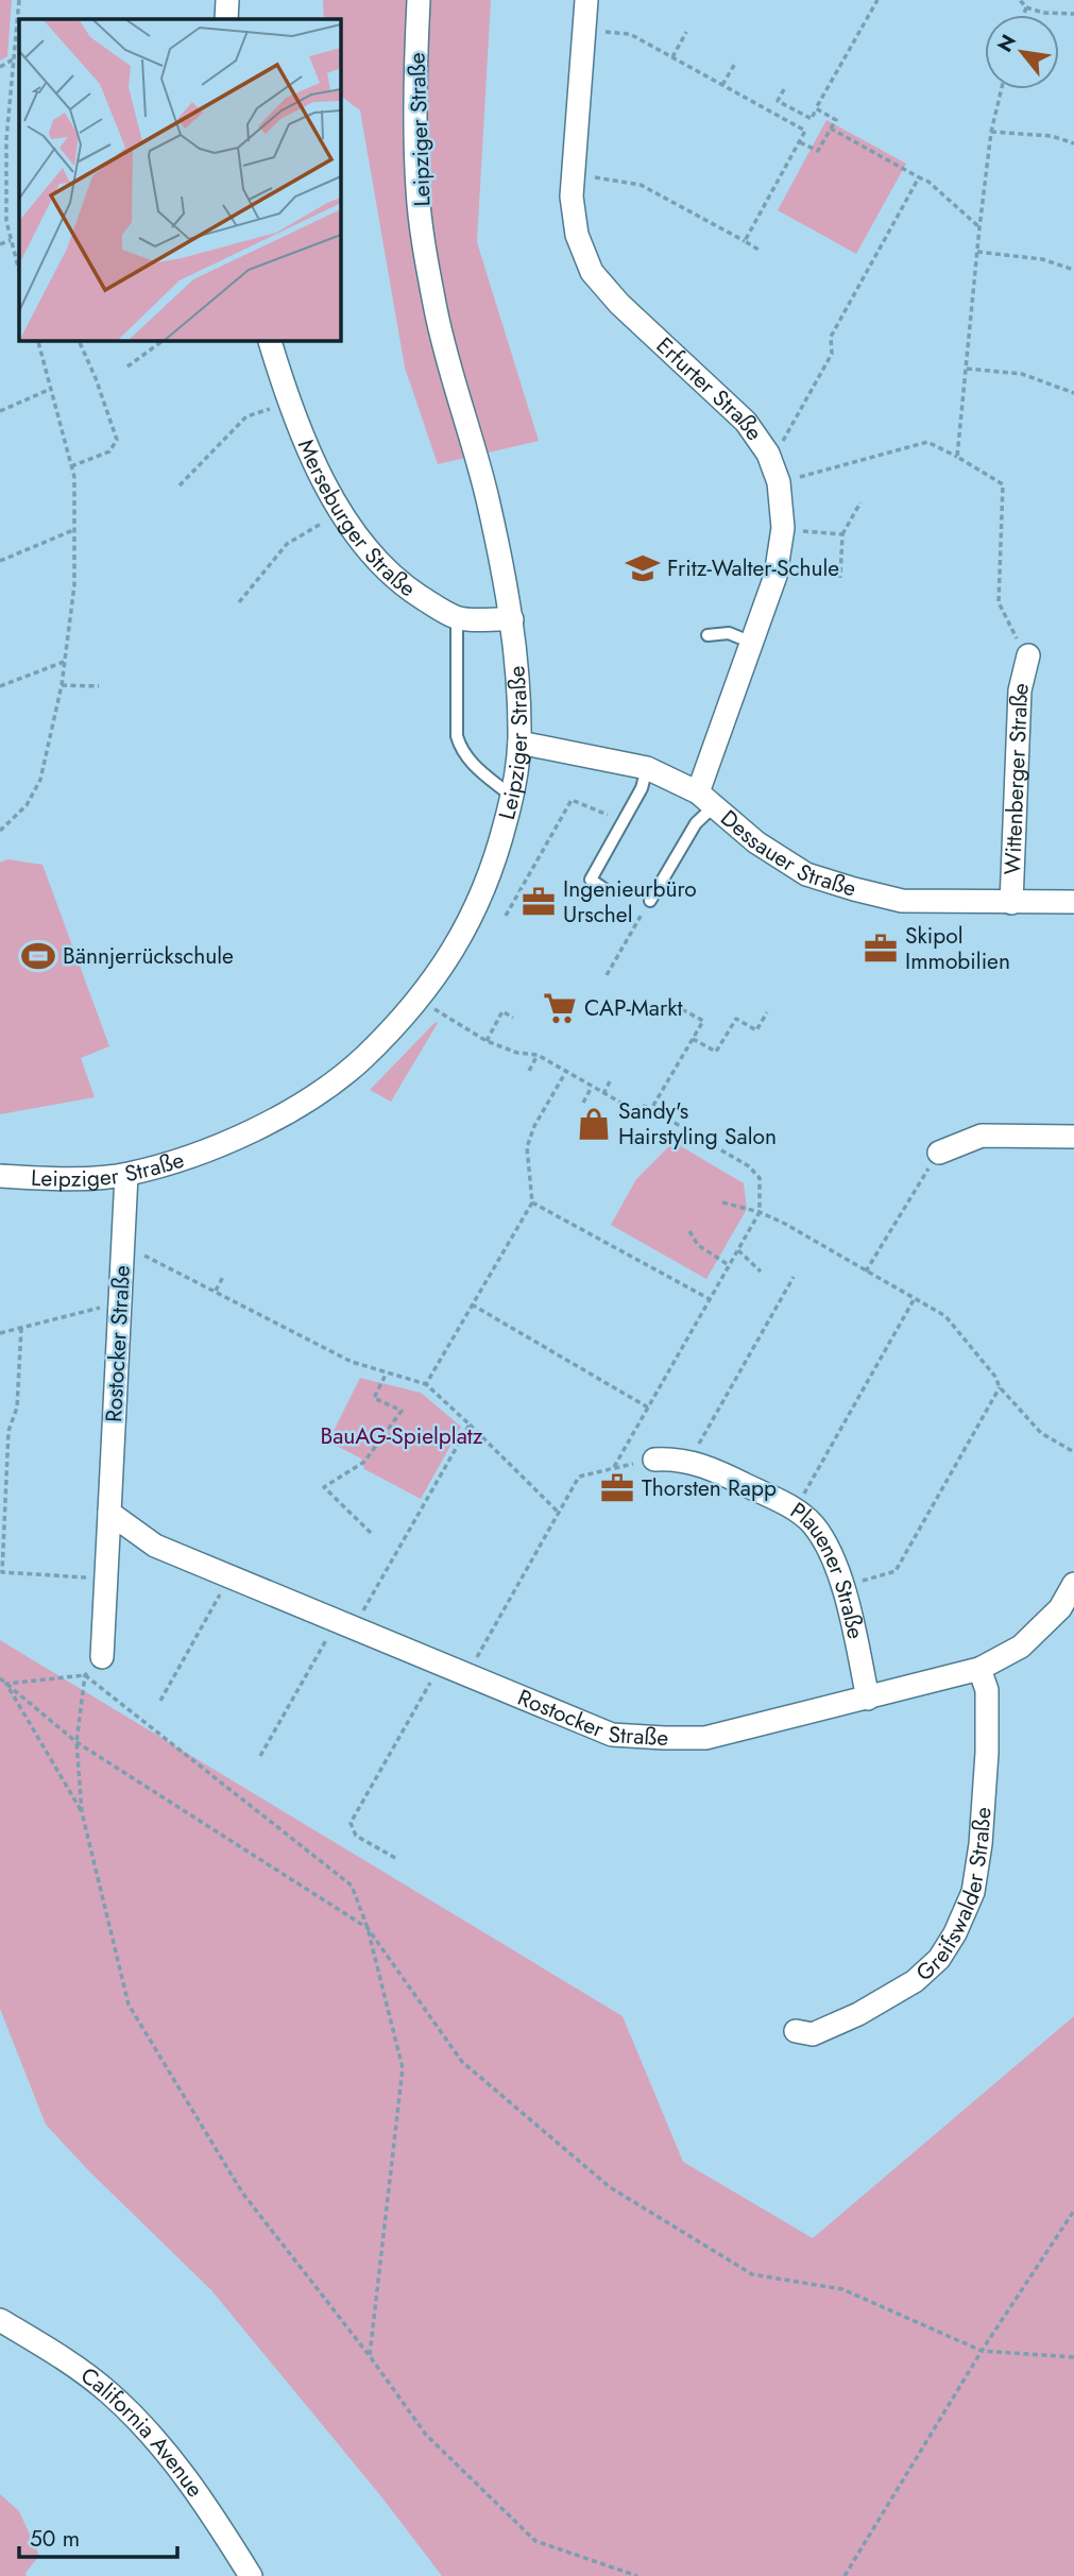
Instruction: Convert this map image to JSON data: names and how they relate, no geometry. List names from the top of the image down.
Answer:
{
  "streets": {
    "street": [
      "Leipziger Straße",
      "Erfurter Straße",
      "Merseburger Straße",
      "Wittenberger Straße",
      "Dessauer Straße",
      "Rostocker Straße",
      "Plauener Straße",
      "Greifswalder Straße",
      "California Avenue"
    ]
  },
  "crossings": [
    ["Leipziger Straße", "Dessauer Straße"],
    ["Leipziger Straße", "Rostocker Straße"],
    ["Erfurter Straße", "Dessauer Straße"],
    ["Wittenberger Straße", "Dessauer Straße"],
    ["Rostocker Straße", "Plauener Straße"],
    ["Rostocker Straße", "Greifswalder Straße"]
  ],
  "parks": ["BauAG-Spielplatz"],
  "places": {
    "school or university": ["Fritz-Walter-Schule"],
    "office": ["Ingenieurbüro Urschel", "Skipol Immobilien", "Thorsten Rapp"],
    "sports": ["Bännjerrückschule"],
    "supermarket": ["CAP-Markt"],
    "shop": ["Sandy's Hairstyling Salon"]
  },
  "scale_bar": "50 m",
  "north": "top left"
}
